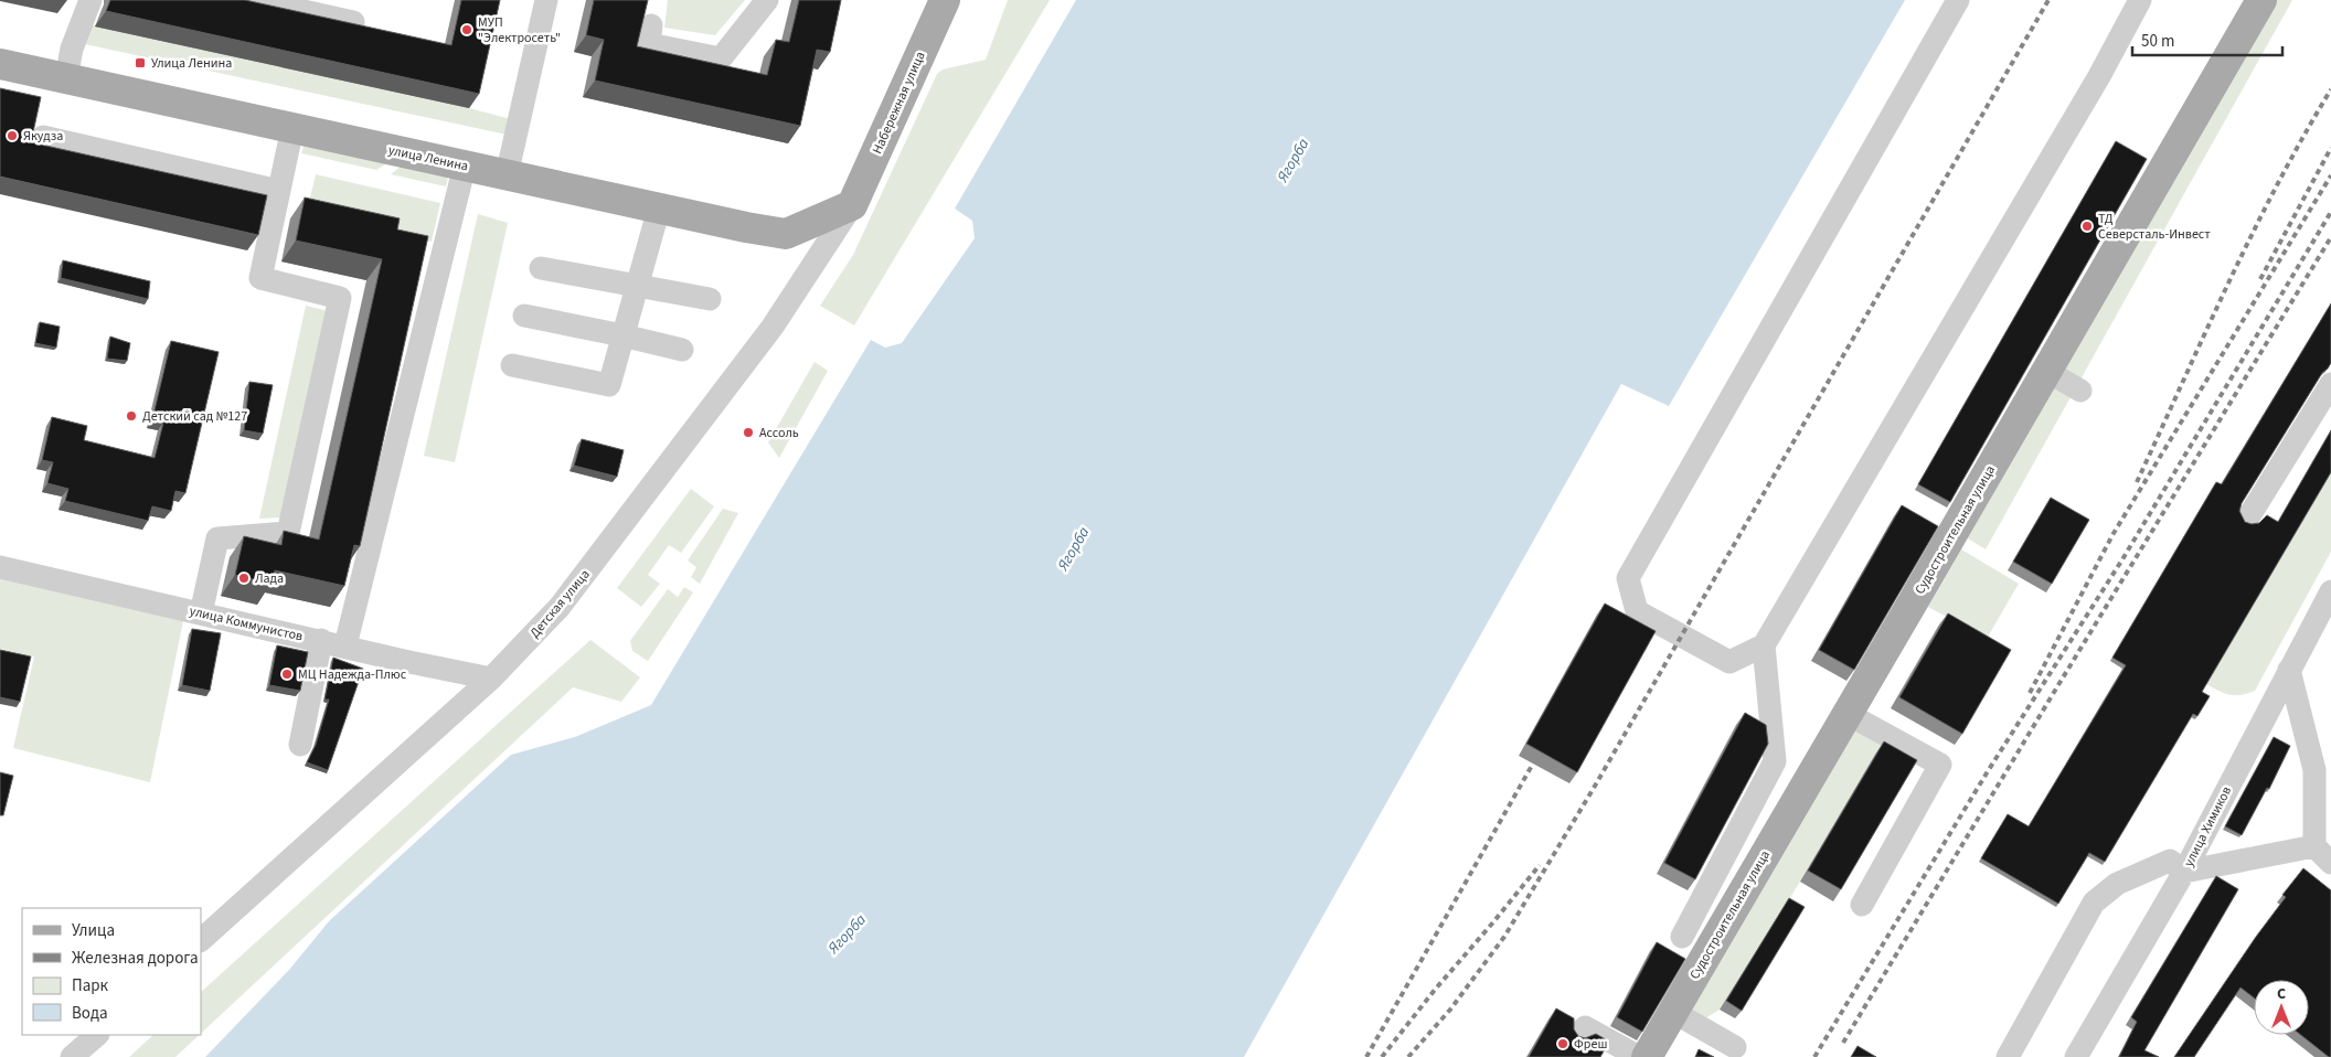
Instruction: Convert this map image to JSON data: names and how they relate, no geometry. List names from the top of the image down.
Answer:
{
  "streets": {
    "main road": ["Набережная улица", "улица Ленина", "Судостроительная улица"],
    "street": ["Детская улица", "улица Коммунистов", "улица Химиков"]
  },
  "crossings": [
    ["Набережная улица", "улица Ленина"],
    ["Набережная улица", "Детская улица"],
    ["улица Ленина", "Детская улица"],
    ["Детская улица", "улица Коммунистов"]
  ],
  "water": ["Ягорба"],
  "places": {
    "other": [
      "МУП \"Электросеть\"",
      "Якудза",
      "ТД Северсталь-Инвест",
      "Детский сад №127",
      "Ассоль",
      "Лада",
      "МЦ Надежда-Плюс",
      "Фреш"
    ],
    "transit": ["Улица Ленина"]
  },
  "legend": [
    "Улица",
    "Железная дорога",
    "Парк",
    "Вода"
  ],
  "scale_bar": "50 m",
  "north": "top"
}
